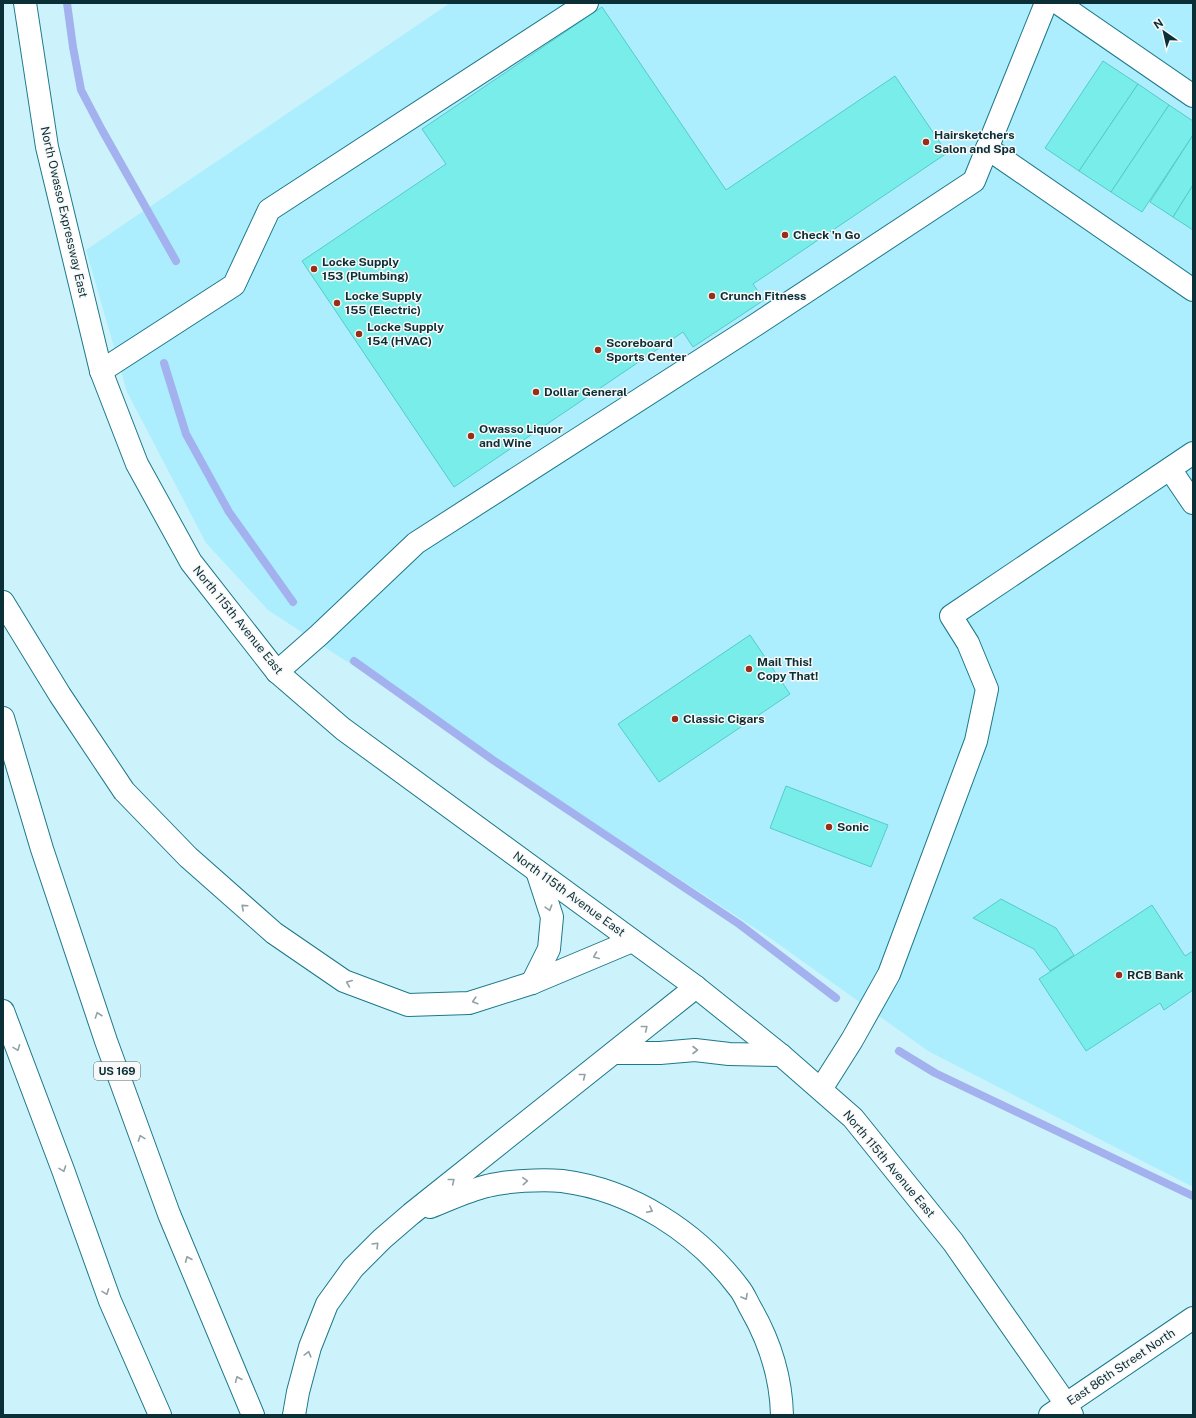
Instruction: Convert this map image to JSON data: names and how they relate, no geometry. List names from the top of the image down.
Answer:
{
  "streets": {
    "main road": [
      "North Owasso Expressway East",
      "North 115th Avenue East",
      "US 169",
      "East 86th Street North"
    ]
  },
  "crossings": [
    ["North Owasso Expressway East", "North 115th Avenue East"],
    ["North 115th Avenue East", "East 86th Street North"]
  ],
  "places": [
    "Hairsketchers Salon and Spa",
    "Check 'n Go",
    "Locke Supply 153 (Plumbing)",
    "Crunch Fitness",
    "Locke Supply 155 (Electric)",
    "Locke Supply 154 (HVAC)",
    "Scoreboard Sports Center",
    "Dollar General",
    "Owasso Liquor and Wine",
    "Mail This! Copy That!",
    "Classic Cigars",
    "Sonic",
    "RCB Bank"
  ],
  "north": "top left"
}
